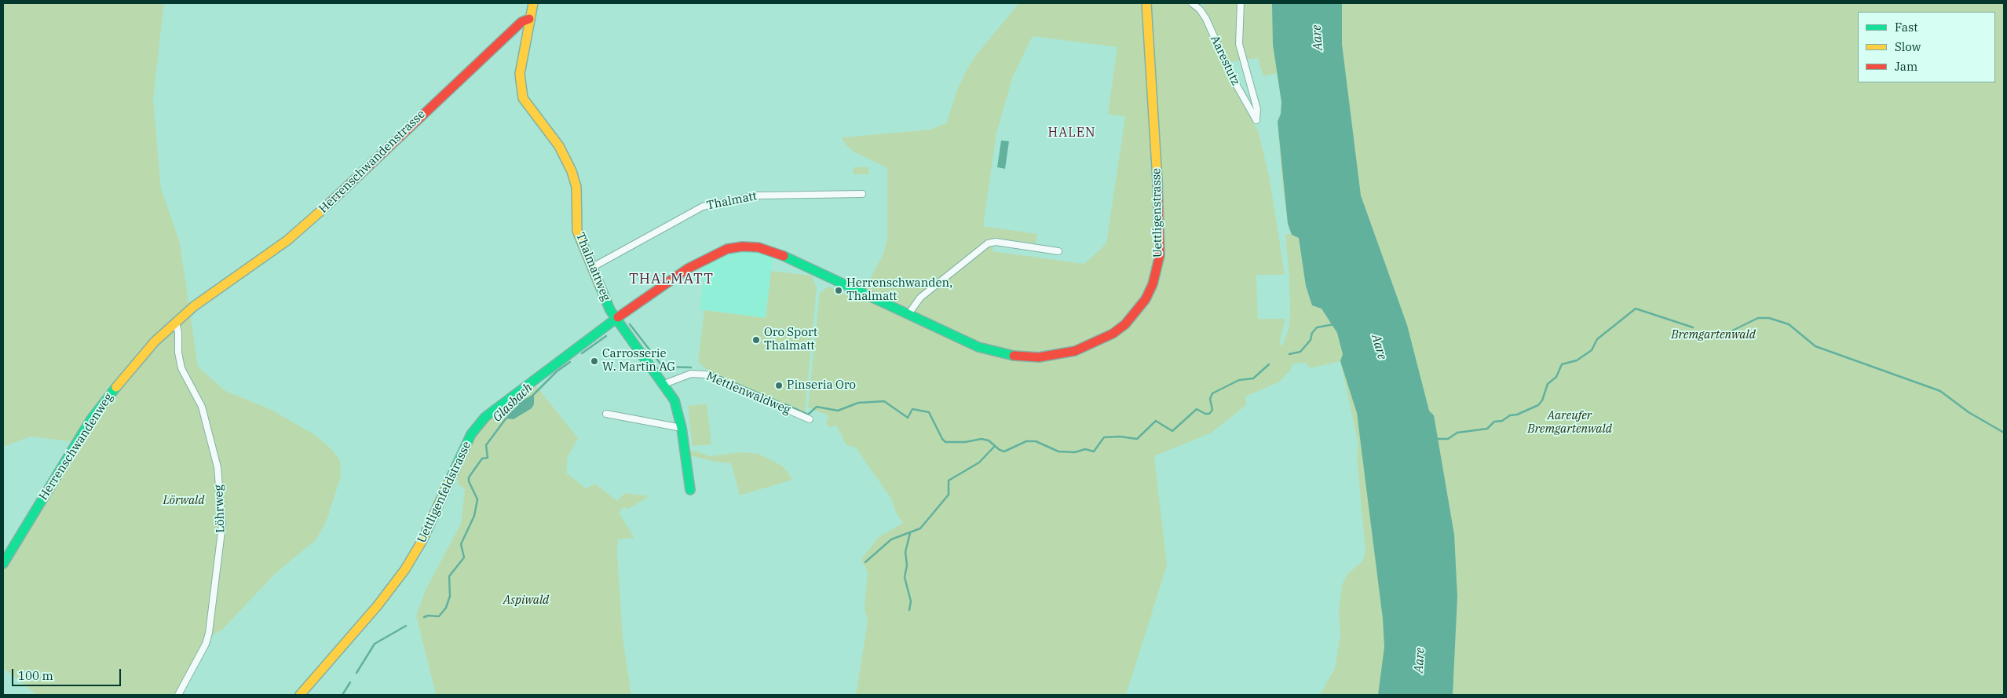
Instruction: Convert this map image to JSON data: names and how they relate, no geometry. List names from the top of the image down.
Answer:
{
  "streets": {
    "main road": [
      "Herrenschwandenstrasse",
      "Uettligenstrasse",
      "Thalmattweg",
      "Herrenschwandenweg",
      "Uettligenfeldstrasse"
    ],
    "street": [
      "Aarestutz",
      "Thalmatt",
      "Mettlenwaldweg",
      "Löhrweg"
    ]
  },
  "crossings": [
    ["Herrenschwandenstrasse", "Thalmattweg"],
    ["Herrenschwandenstrasse", "Herrenschwandenweg"],
    ["Thalmatt", "Thalmattweg"],
    ["Uettligenstrasse", "Thalmattweg"],
    ["Uettligenstrasse", "Uettligenfeldstrasse"],
    ["Thalmattweg", "Mettlenwaldweg"],
    ["Thalmattweg", "Uettligenfeldstrasse"],
    ["Herrenschwandenweg", "Löhrweg"]
  ],
  "districts": ["HALEN", "THALMATT"],
  "water": ["Aare", "Glasbach"],
  "parks": [
    "Bremgartenwald",
    "Aareufer Bremgartenwald",
    "Lörwald",
    "Aspiwald"
  ],
  "places": [
    "Herrenschwanden, Thalmatt",
    "Oro Sport Thalmatt",
    "Carrosserie W. Martin AG",
    "Pinseria Oro"
  ],
  "legend": ["Fast", "Slow", "Jam"],
  "scale_bar": "100 m"
}
